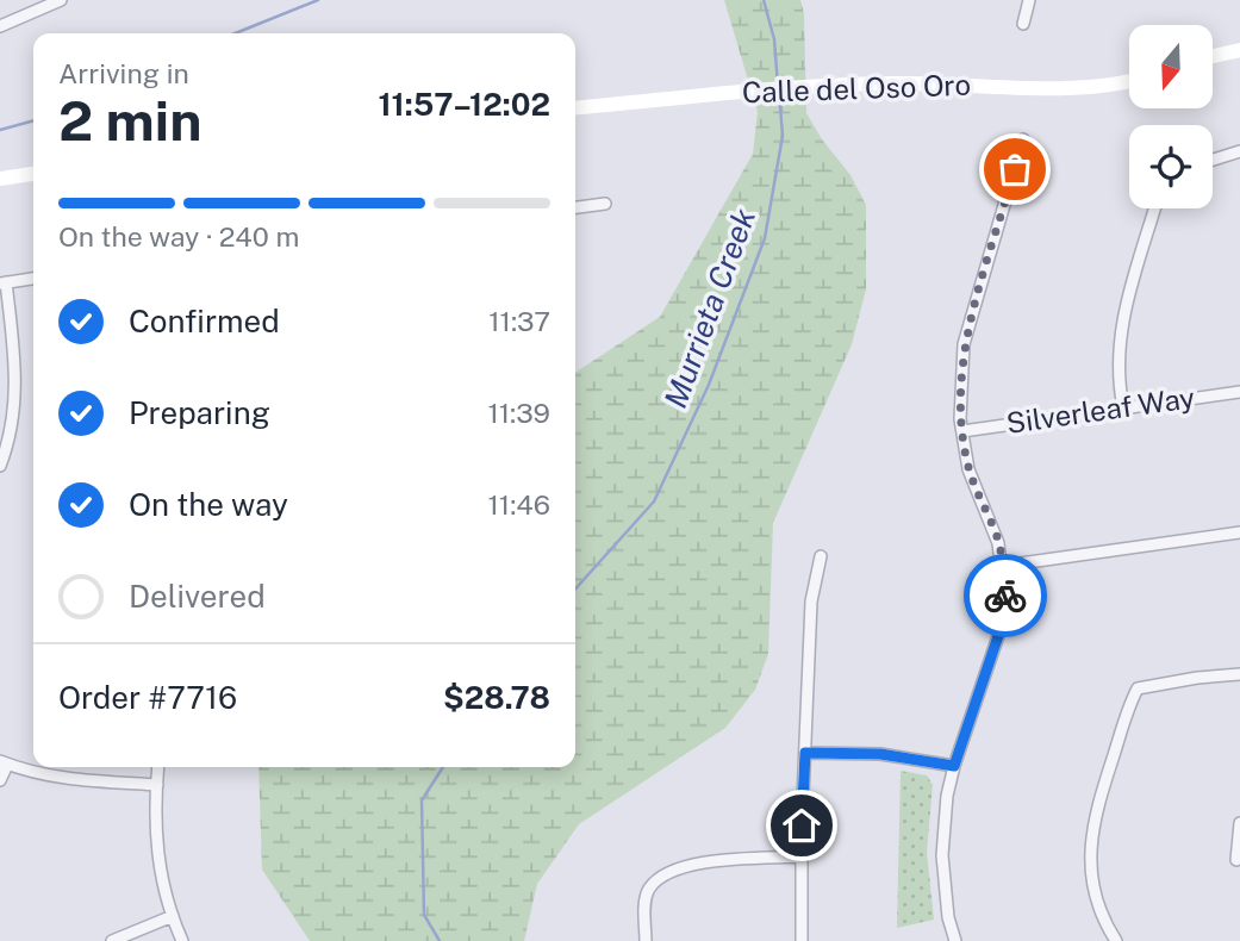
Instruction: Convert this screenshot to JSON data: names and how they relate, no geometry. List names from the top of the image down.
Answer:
{
  "streets": {
    "main road": ["Calle del Oso Oro"],
    "street": ["Silverleaf Way"]
  },
  "water": ["Murrieta Creek"],
  "north": "bottom",
  "page": {
    "heading": ["2 min", "Arriving in", "11:57–12:02"],
    "panel": ["Order #7716", "$28.78"],
    "bar": "On the way · 240 m",
    "list": [
      ["Confirmed", "11:37"],
      ["Preparing", "11:39"],
      ["On the way", "11:46"],
      "Delivered"
    ]
  }
}
